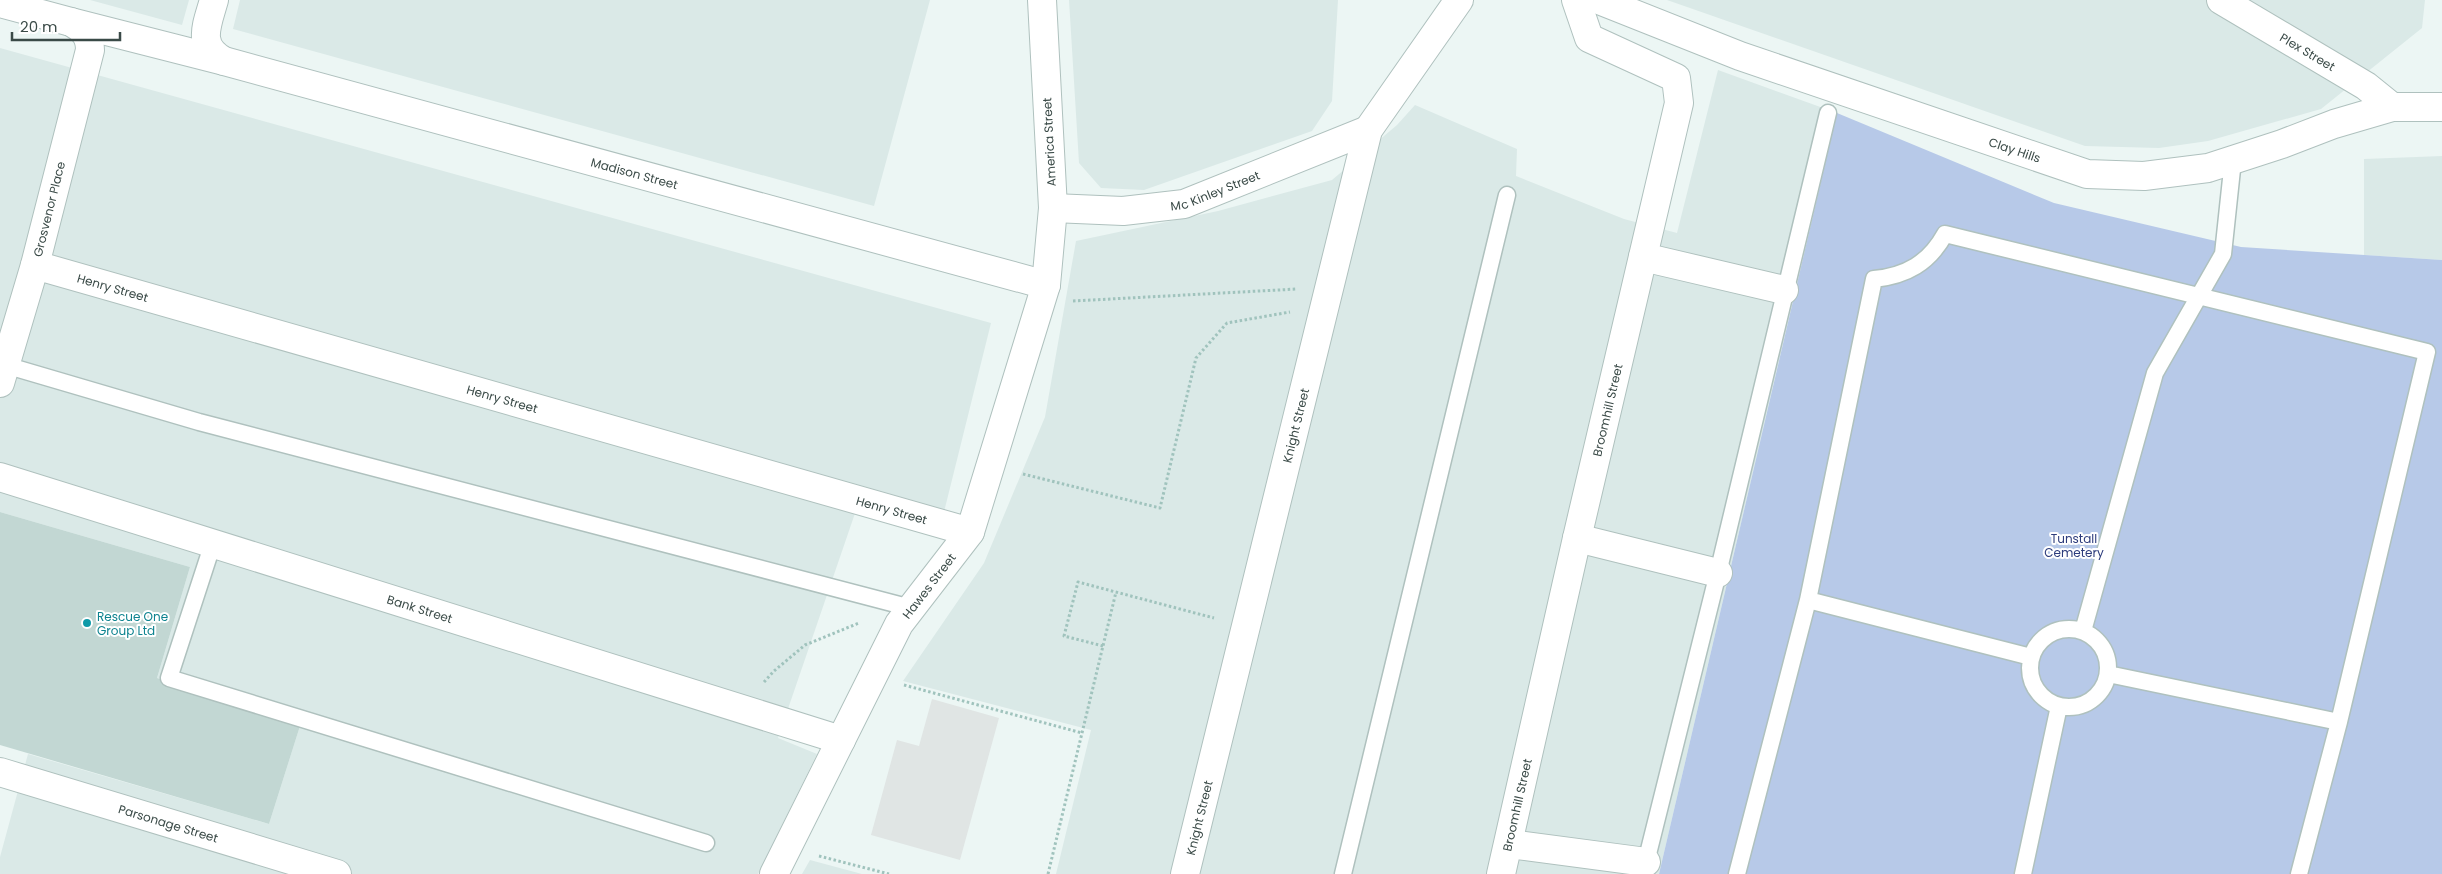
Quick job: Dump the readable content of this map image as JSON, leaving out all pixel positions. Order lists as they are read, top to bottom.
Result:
{
  "streets": {
    "street": [
      "Plex Street",
      "America Street",
      "Clay Hills",
      "Madison Street",
      "Mc Kinley Street",
      "Grosvenor Place",
      "Henry Street",
      "Broomhill Street",
      "Knight Street",
      "Hawes Street",
      "Bank Street",
      "Parsonage Street"
    ]
  },
  "crossings": [
    ["Plex Street", "Clay Hills"],
    ["America Street", "Madison Street"],
    ["America Street", "Mc Kinley Street"],
    ["America Street", "Hawes Street"],
    ["Madison Street", "Grosvenor Place"],
    ["Madison Street", "Hawes Street"],
    ["Mc Kinley Street", "Knight Street"],
    ["Grosvenor Place", "Henry Street"],
    ["Henry Street", "Hawes Street"],
    ["Hawes Street", "Bank Street"]
  ],
  "parks": ["Tunstall Cemetery"],
  "places": ["Rescue One Group Ltd"],
  "scale_bar": "20 m"
}
